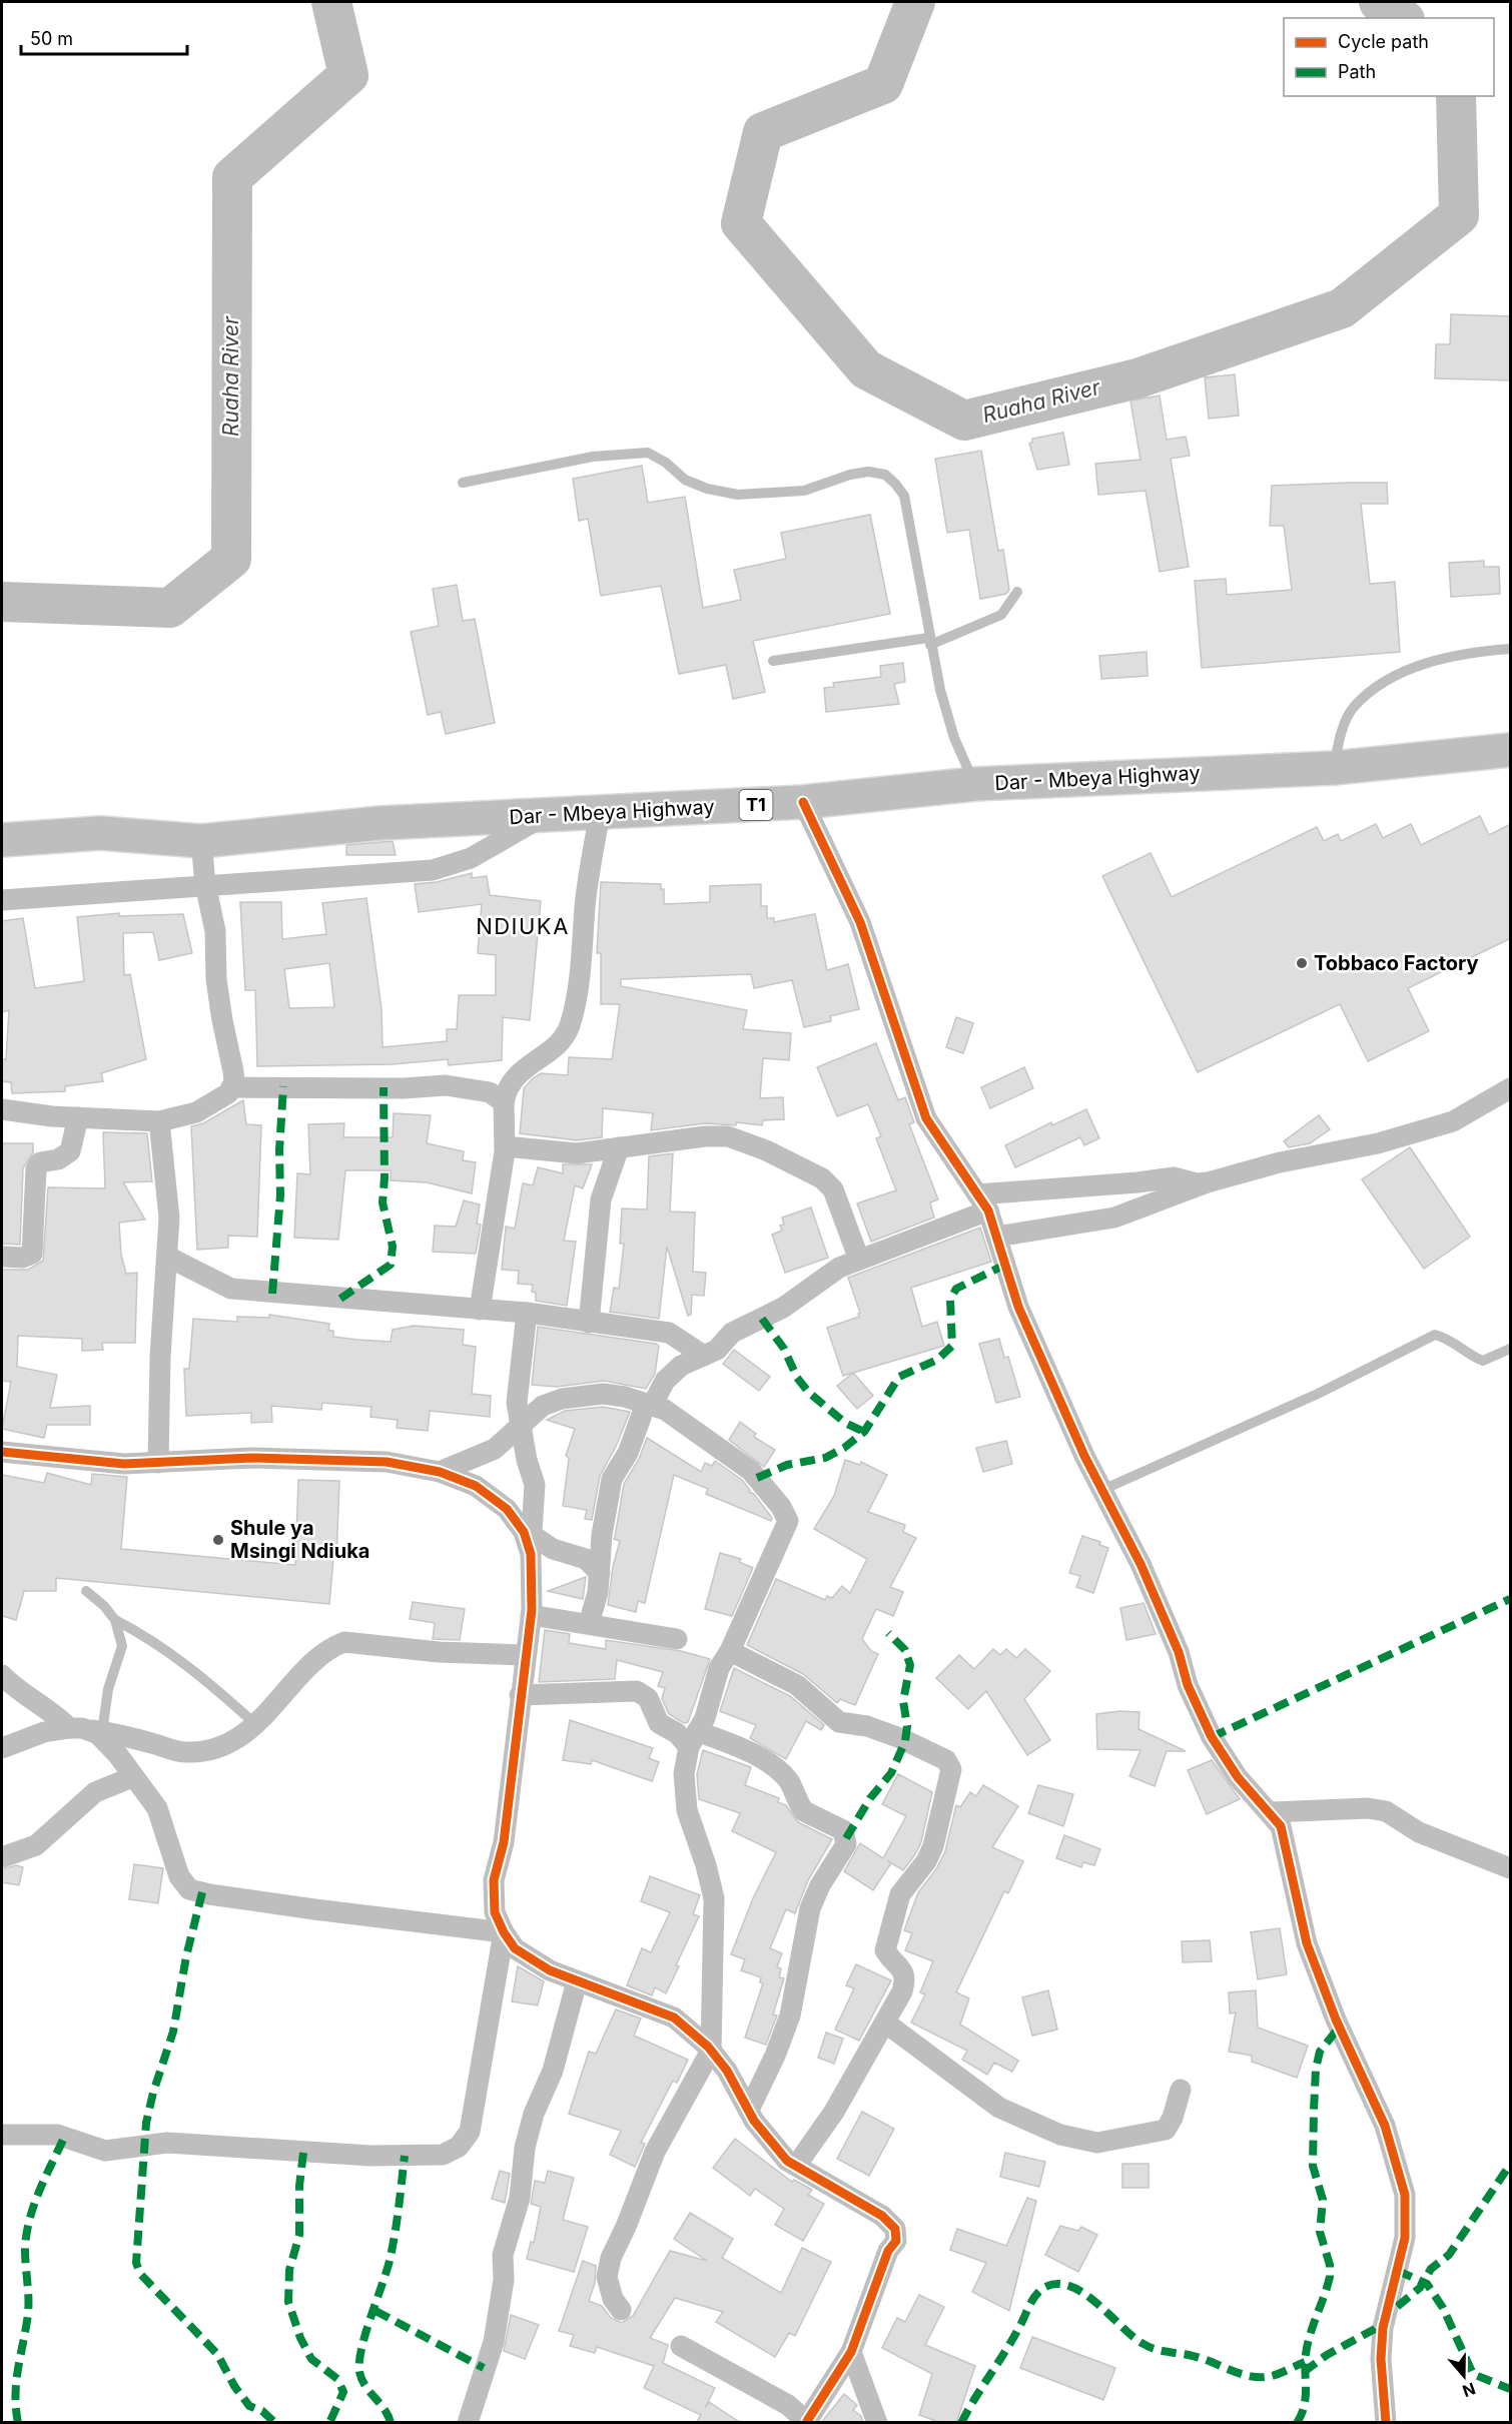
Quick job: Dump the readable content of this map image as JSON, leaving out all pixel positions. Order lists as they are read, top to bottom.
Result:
{
  "streets": {
    "highway": ["Dar - Mbeya Highway", "T1"]
  },
  "districts": ["NDIUKA"],
  "water": ["Ruaha River"],
  "places": ["Tobbaco Factory", "Shule ya Msingi Ndiuka"],
  "legend": ["Cycle path", "Path"],
  "scale_bar": "50 m",
  "north": "bottom"
}
